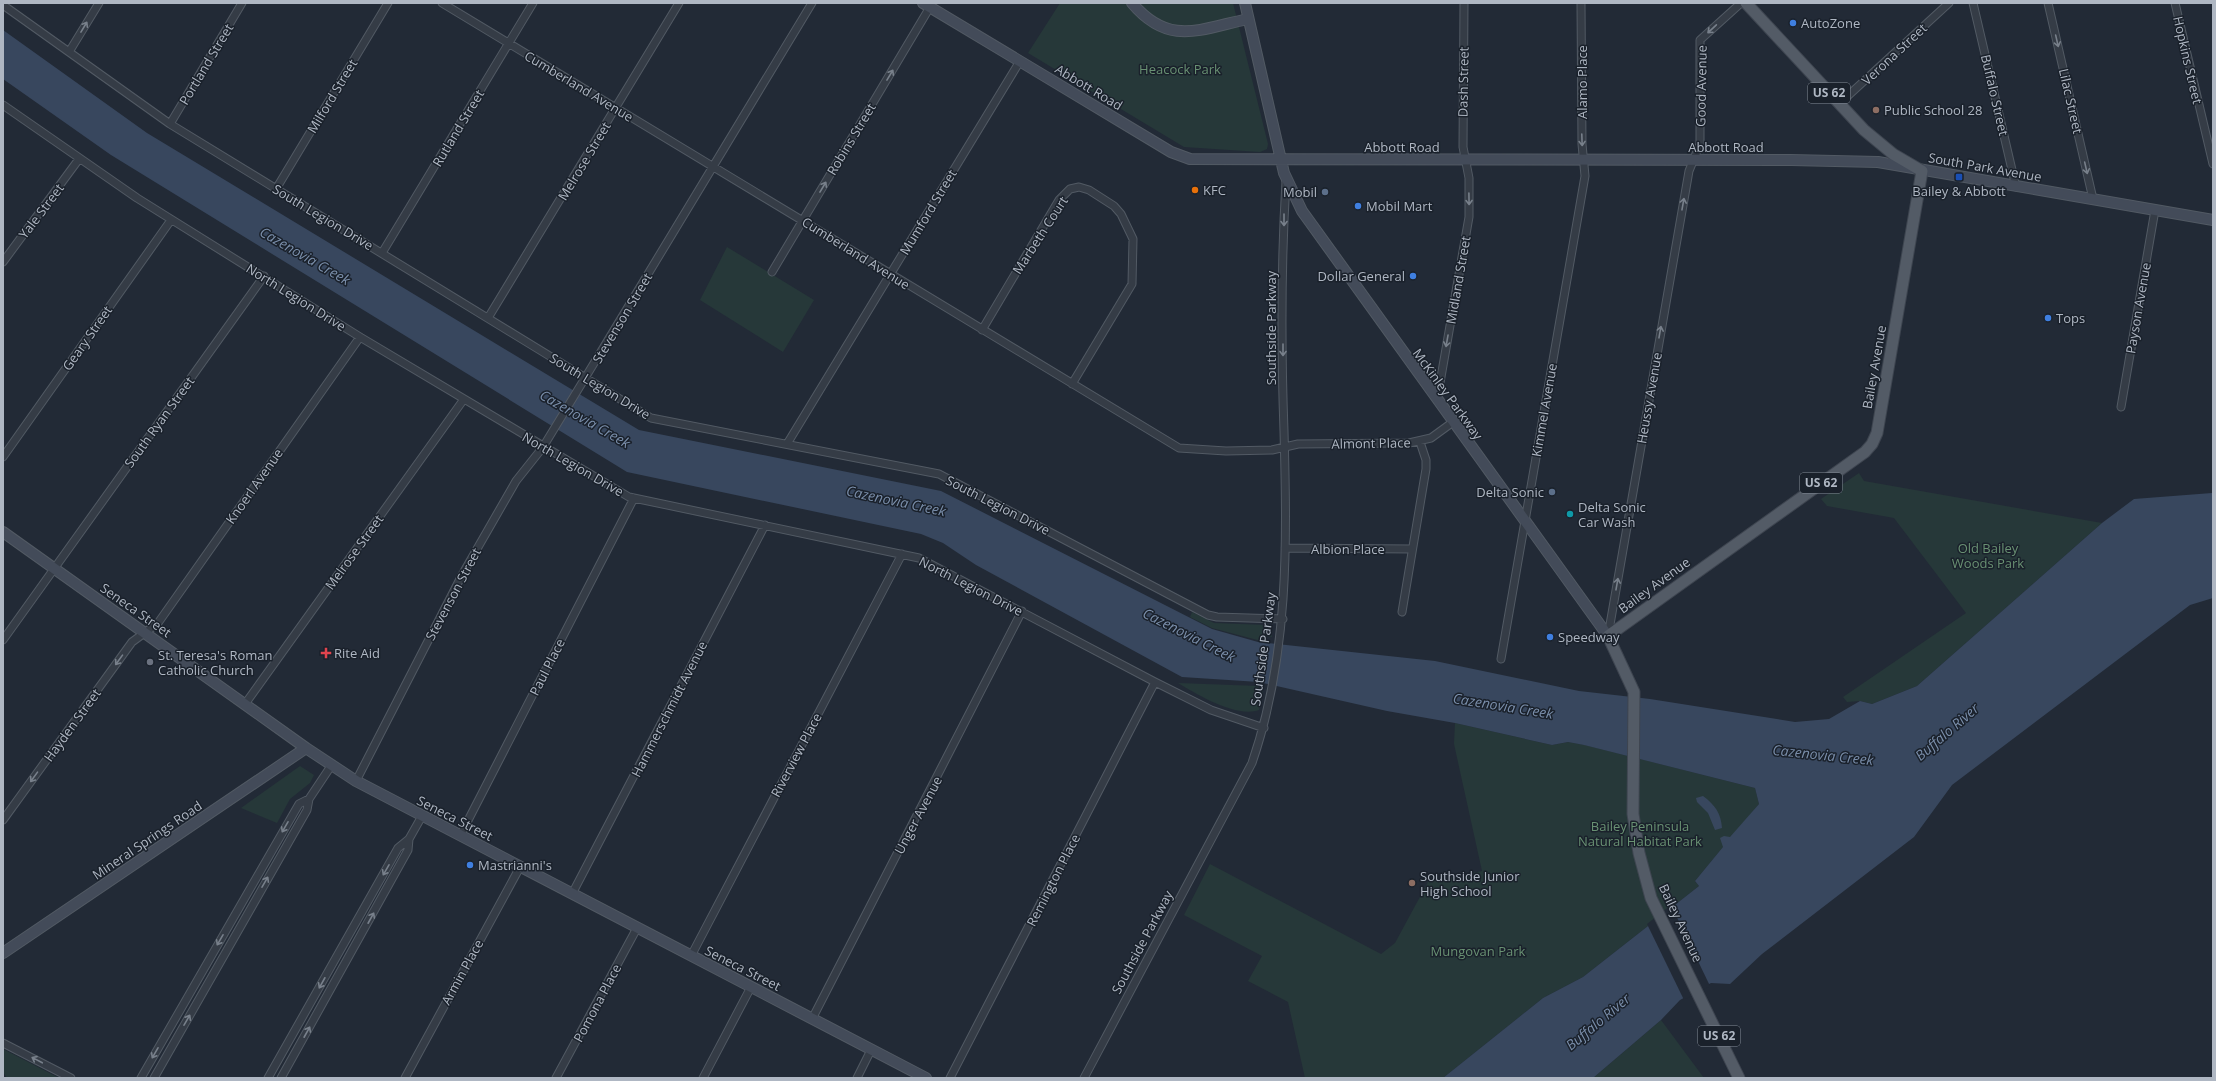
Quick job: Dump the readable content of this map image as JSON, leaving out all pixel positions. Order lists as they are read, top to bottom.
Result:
{
  "streets": {
    "main road": ["US 62", "South Park Avenue", "Bailey Avenue"],
    "street": [
      "Verona Street",
      "Hopkins Street",
      "Portland Street",
      "Dash Street",
      "Alamo Place",
      "Cumberland Avenue",
      "Good Avenue",
      "Abbott Road",
      "Buffalo Street",
      "Milford Street",
      "Lilac Street",
      "Rutland Street",
      "Robins Street",
      "Melrose Street",
      "Yale Street",
      "Mumford Street",
      "South Legion Drive",
      "Marbeth Court",
      "Midland Street",
      "North Legion Drive",
      "Payson Avenue",
      "Stevenson Street",
      "Southside Parkway",
      "Geary Street",
      "McKinley Parkway",
      "Heussy Avenue",
      "Kimmel Avenue",
      "South Ryan Street",
      "Almont Place",
      "Knoerl Avenue",
      "Albion Place",
      "Seneca Street",
      "Paul Place",
      "Hammerschmidt Avenue",
      "Hayden Street",
      "Riverview Place",
      "Unger Avenue",
      "Mineral Springs Road",
      "Remington Place",
      "Armin Place",
      "Pomona Place"
    ]
  },
  "crossings": [
    ["Verona Street", "South Park Avenue"],
    ["Portland Street", "South Legion Drive"],
    ["Dash Street", "Abbott Road"],
    ["Dash Street", "Midland Street"],
    ["Alamo Place", "Abbott Road"],
    ["Alamo Place", "Kimmel Avenue"],
    ["Cumberland Avenue", "Rutland Street"],
    ["Cumberland Avenue", "Robins Street"],
    ["Cumberland Avenue", "Melrose Street"],
    ["Cumberland Avenue", "Mumford Street"],
    ["Cumberland Avenue", "Marbeth Court"],
    ["Cumberland Avenue", "Stevenson Street"],
    ["Cumberland Avenue", "Southside Parkway"],
    ["Cumberland Avenue", "Almont Place"],
    ["Good Avenue", "Abbott Road"],
    ["Good Avenue", "Heussy Avenue"],
    ["Abbott Road", "Robins Street"],
    ["Abbott Road", "South Park Avenue"],
    ["Abbott Road", "Mumford Street"],
    ["Abbott Road", "Midland Street"],
    ["Abbott Road", "Bailey Avenue"],
    ["Abbott Road", "McKinley Parkway"],
    ["Abbott Road", "Heussy Avenue"],
    ["Abbott Road", "Kimmel Avenue"],
    ["Buffalo Street", "South Park Avenue"],
    ["Milford Street", "South Legion Drive"],
    ["Lilac Street", "South Park Avenue"],
    ["Rutland Street", "South Legion Drive"],
    ["Melrose Street", "South Legion Drive"],
    ["Melrose Street", "North Legion Drive"],
    ["Melrose Street", "Seneca Street"],
    ["South Park Avenue", "Payson Avenue"],
    ["South Park Avenue", "Bailey Avenue"],
    ["Yale Street", "North Legion Drive"],
    ["Mumford Street", "South Legion Drive"],
    ["South Legion Drive", "Stevenson Street"],
    ["South Legion Drive", "Southside Parkway"],
    ["Midland Street", "McKinley Parkway"],
    ["North Legion Drive", "Stevenson Street"],
    ["North Legion Drive", "Southside Parkway"],
    ["North Legion Drive", "Geary Street"],
    ["North Legion Drive", "South Ryan Street"],
    ["North Legion Drive", "Knoerl Avenue"],
    ["North Legion Drive", "Paul Place"],
    ["North Legion Drive", "Hammerschmidt Avenue"],
    ["North Legion Drive", "Riverview Place"],
    ["North Legion Drive", "Unger Avenue"],
    ["North Legion Drive", "Remington Place"],
    ["Stevenson Street", "Seneca Street"],
    ["Southside Parkway", "McKinley Parkway"],
    ["Southside Parkway", "Almont Place"],
    ["Southside Parkway", "Albion Place"],
    ["Bailey Avenue", "McKinley Parkway"],
    ["Bailey Avenue", "Heussy Avenue"],
    ["McKinley Parkway", "Heussy Avenue"],
    ["McKinley Parkway", "Kimmel Avenue"],
    ["McKinley Parkway", "Almont Place"],
    ["South Ryan Street", "Seneca Street"],
    ["Knoerl Avenue", "Seneca Street"],
    ["Knoerl Avenue", "Hayden Street"],
    ["Seneca Street", "Paul Place"],
    ["Seneca Street", "Hammerschmidt Avenue"],
    ["Seneca Street", "Hayden Street"],
    ["Seneca Street", "Riverview Place"],
    ["Seneca Street", "Unger Avenue"],
    ["Seneca Street", "Mineral Springs Road"],
    ["Seneca Street", "Armin Place"],
    ["Seneca Street", "Pomona Place"]
  ],
  "one_way": [
    "Alamo Place",
    "Good Avenue",
    "Lilac Street",
    "Robins Street",
    "Midland Street",
    "Heussy Avenue",
    "Hayden Street"
  ],
  "water": ["Cazenovia Creek", "Buffalo River"],
  "parks": [
    "Heacock Park",
    "Old Bailey Woods Park",
    "Bailey Peninsula Natural Habitat Park",
    "Mungovan Park"
  ],
  "places": {
    "other": [
      "AutoZone",
      "Public School 28",
      "KFC",
      "Mobil",
      "Mobil Mart",
      "Dollar General",
      "Tops",
      "Delta Sonic",
      "Delta Sonic Car Wash",
      "Speedway",
      "St. Teresa's Roman Catholic Church",
      "Mastrianni's",
      "Southside Junior High School"
    ],
    "transit": ["Bailey & Abbott"],
    "health": ["Rite Aid"]
  }
}
